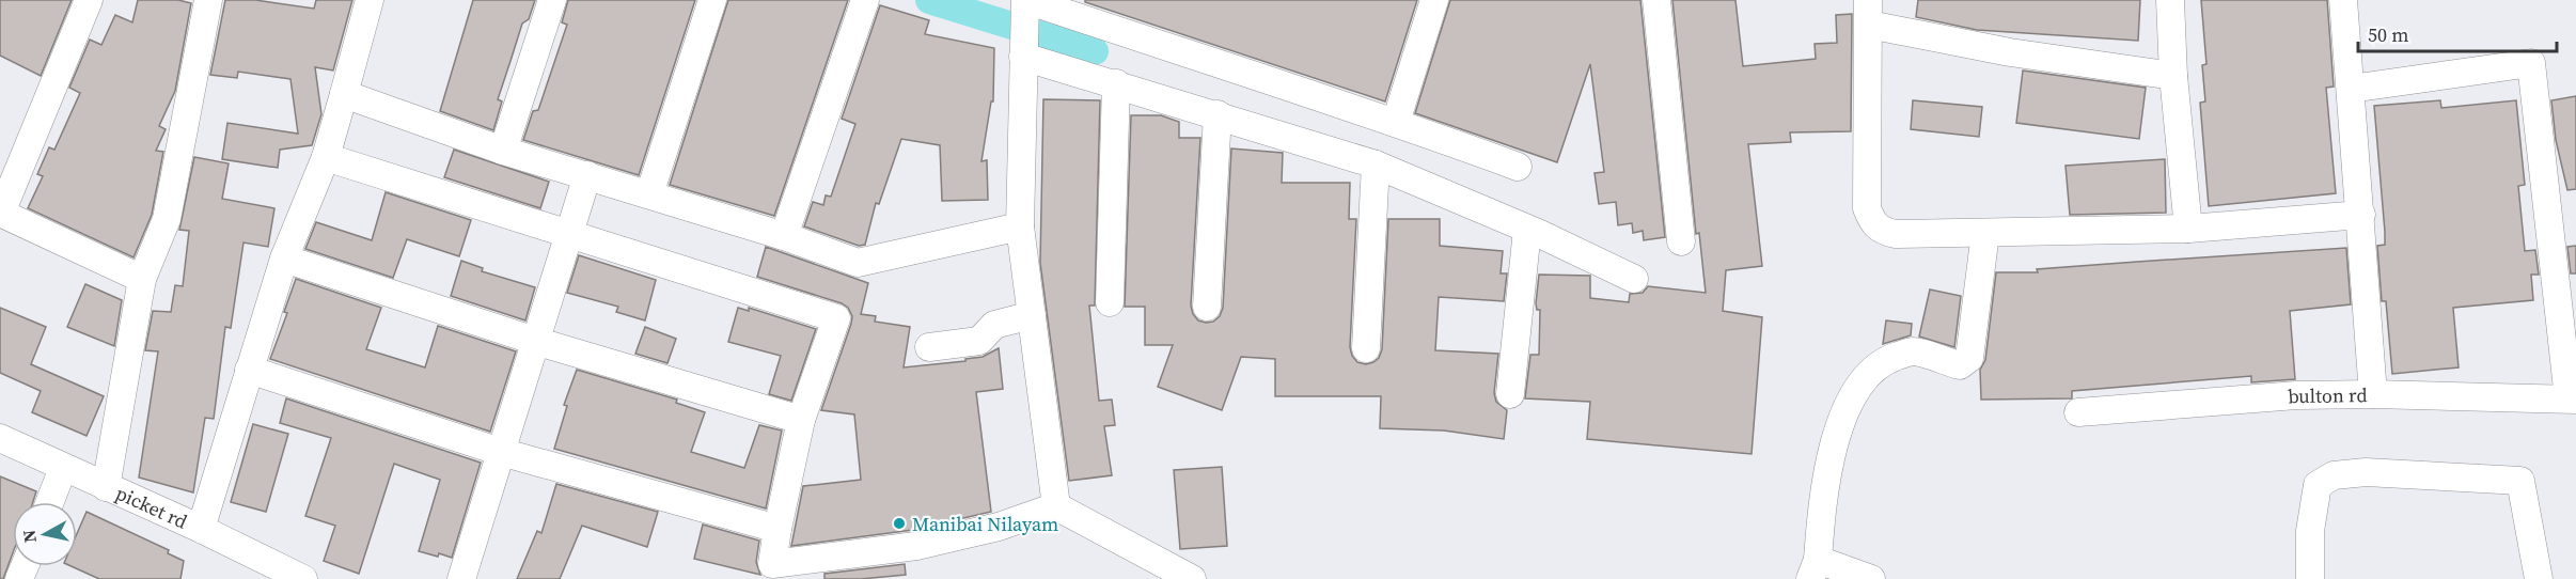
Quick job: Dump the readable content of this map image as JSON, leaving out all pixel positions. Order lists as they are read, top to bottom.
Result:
{
  "streets": {
    "street": ["bulton rd", "picket rd"]
  },
  "places": ["Manibai Nilayam"],
  "scale_bar": "50 m",
  "north": "left"
}
